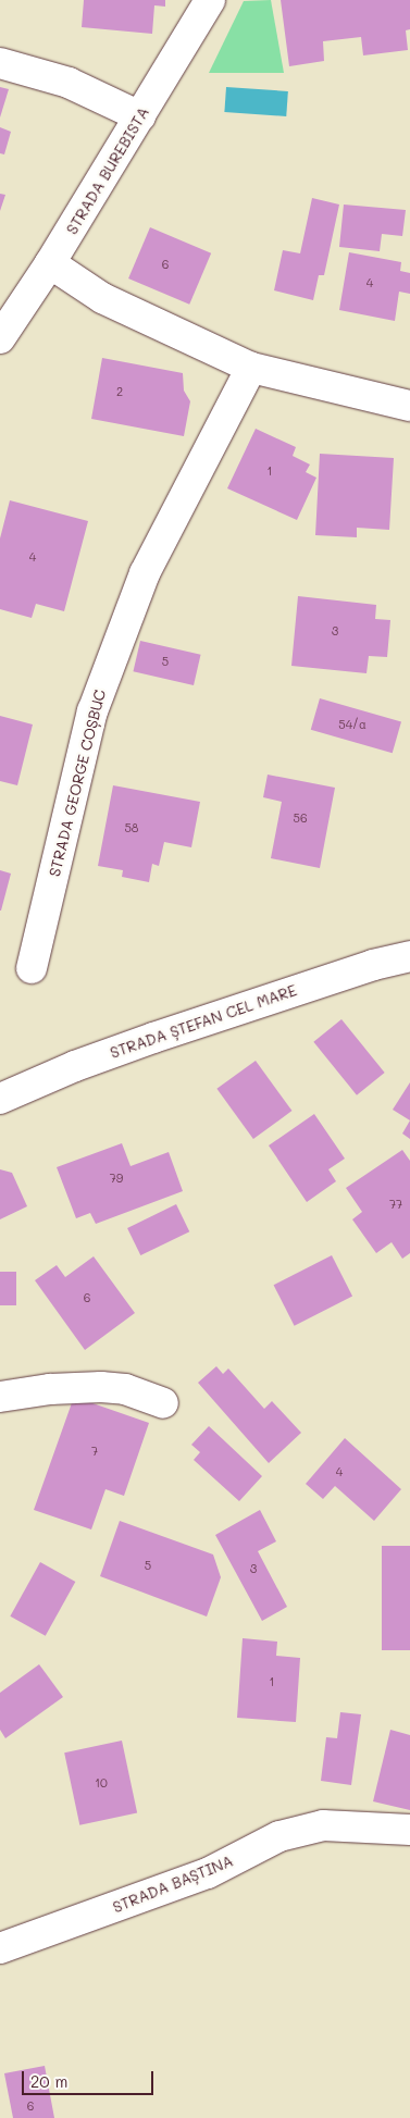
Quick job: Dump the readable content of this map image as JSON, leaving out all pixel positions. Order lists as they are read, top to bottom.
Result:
{
  "streets": {
    "street": [
      "STRADA BUREBISTA",
      "STRADA GEORGE COȘBUC",
      "STRADA ȘTEFAN CEL MARE",
      "STRADA BAȘTINA"
    ]
  },
  "house_numbers": [
    "6",
    "4",
    "2",
    "1",
    "4",
    "3",
    "5",
    "54/a",
    "56",
    "58",
    "79",
    "77",
    "6",
    "7",
    "4",
    "5",
    "3",
    "1",
    "10",
    "6"
  ],
  "scale_bar": "20 m"
}
